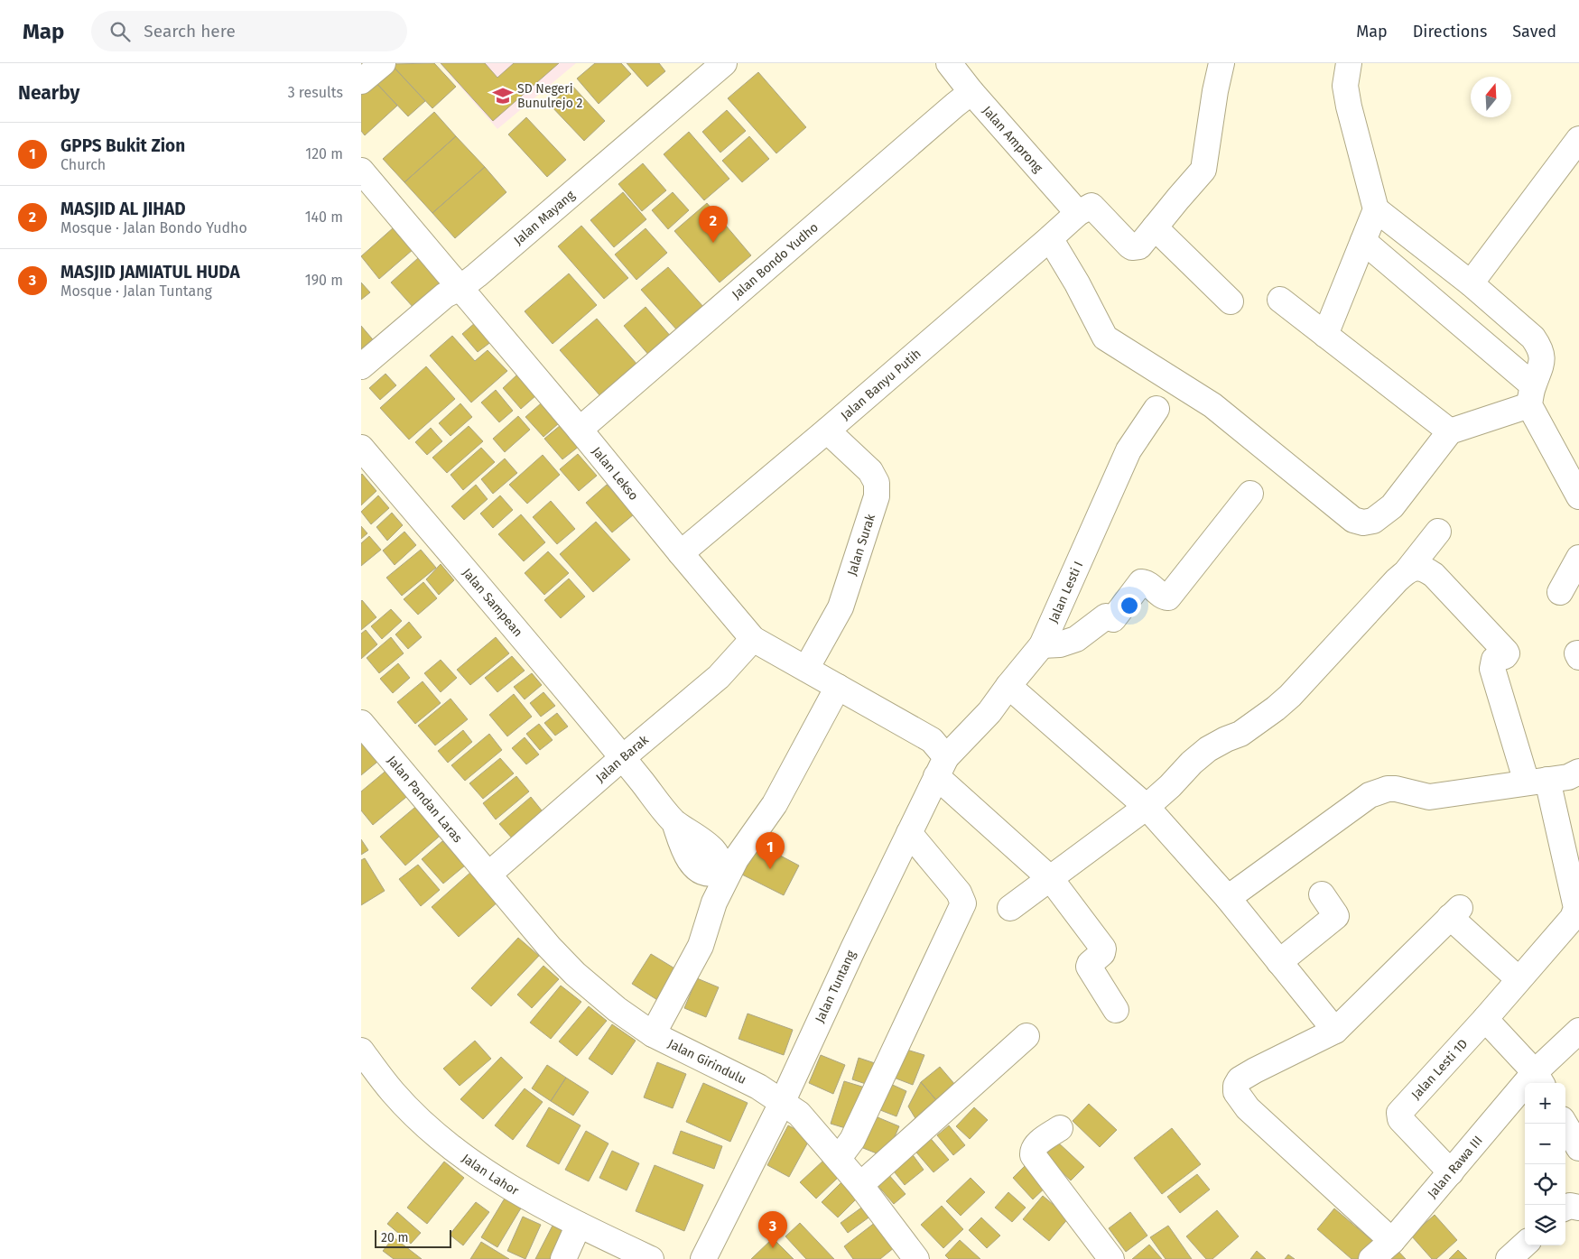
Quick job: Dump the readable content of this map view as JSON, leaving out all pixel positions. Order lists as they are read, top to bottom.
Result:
{
  "streets": {
    "street": [
      "Jalan Amprong",
      "Jalan Mayang",
      "Jalan Bondo Yudho",
      "Jalan Banyu Putih",
      "Jalan Lekso",
      "Jalan Surak",
      "Jalan Lesti I",
      "Jalan Sampean",
      "Jalan Barak",
      "Jalan Pandan Laras",
      "Jalan Tuntang",
      "Jalan Girindulu",
      "Jalan Lesti 1D",
      "Jalan Rawa III",
      "Jalan Lahor"
    ]
  },
  "crossings": [
    ["Jalan Amprong", "Jalan Bondo Yudho"],
    ["Jalan Amprong", "Jalan Banyu Putih"],
    ["Jalan Mayang", "Jalan Lekso"],
    ["Jalan Bondo Yudho", "Jalan Lekso"],
    ["Jalan Banyu Putih", "Jalan Lekso"],
    ["Jalan Banyu Putih", "Jalan Surak"],
    ["Jalan Lekso", "Jalan Surak"],
    ["Jalan Lekso", "Jalan Lesti I"],
    ["Jalan Lekso", "Jalan Barak"],
    ["Jalan Lekso", "Jalan Tuntang"],
    ["Jalan Lesti I", "Jalan Tuntang"],
    ["Jalan Sampean", "Jalan Barak"],
    ["Jalan Barak", "Jalan Pandan Laras"],
    ["Jalan Barak", "Jalan Girindulu"],
    ["Jalan Pandan Laras", "Jalan Girindulu"],
    ["Jalan Tuntang", "Jalan Girindulu"],
    ["Jalan Lesti 1D", "Jalan Rawa III"]
  ],
  "places": {
    "school or university": ["SD Negeri Bunulrejo 2"]
  },
  "scale_bar": "20 m",
  "north": "top",
  "page": {
    "header": "Map",
    "search": "Search here",
    "nav": ["Map", "Directions", "Saved"],
    "heading": ["Nearby", "3 results"],
    "list": [
      {
        "mark": "1",
        "name": "GPPS Bukit Zion",
        "note": "Church",
        "value": "120 m"
      },
      {
        "mark": "2",
        "name": "MASJID AL JIHAD",
        "note": "Mosque · Jalan Bondo Yudho",
        "value": "140 m"
      },
      {
        "mark": "3",
        "name": "MASJID JAMIATUL HUDA",
        "note": "Mosque · Jalan Tuntang",
        "value": "190 m"
      }
    ],
    "pins": ["2", "1", "3"],
    "map_buttons": ["+", "−"],
    "scale": "20 m"
  }
}
